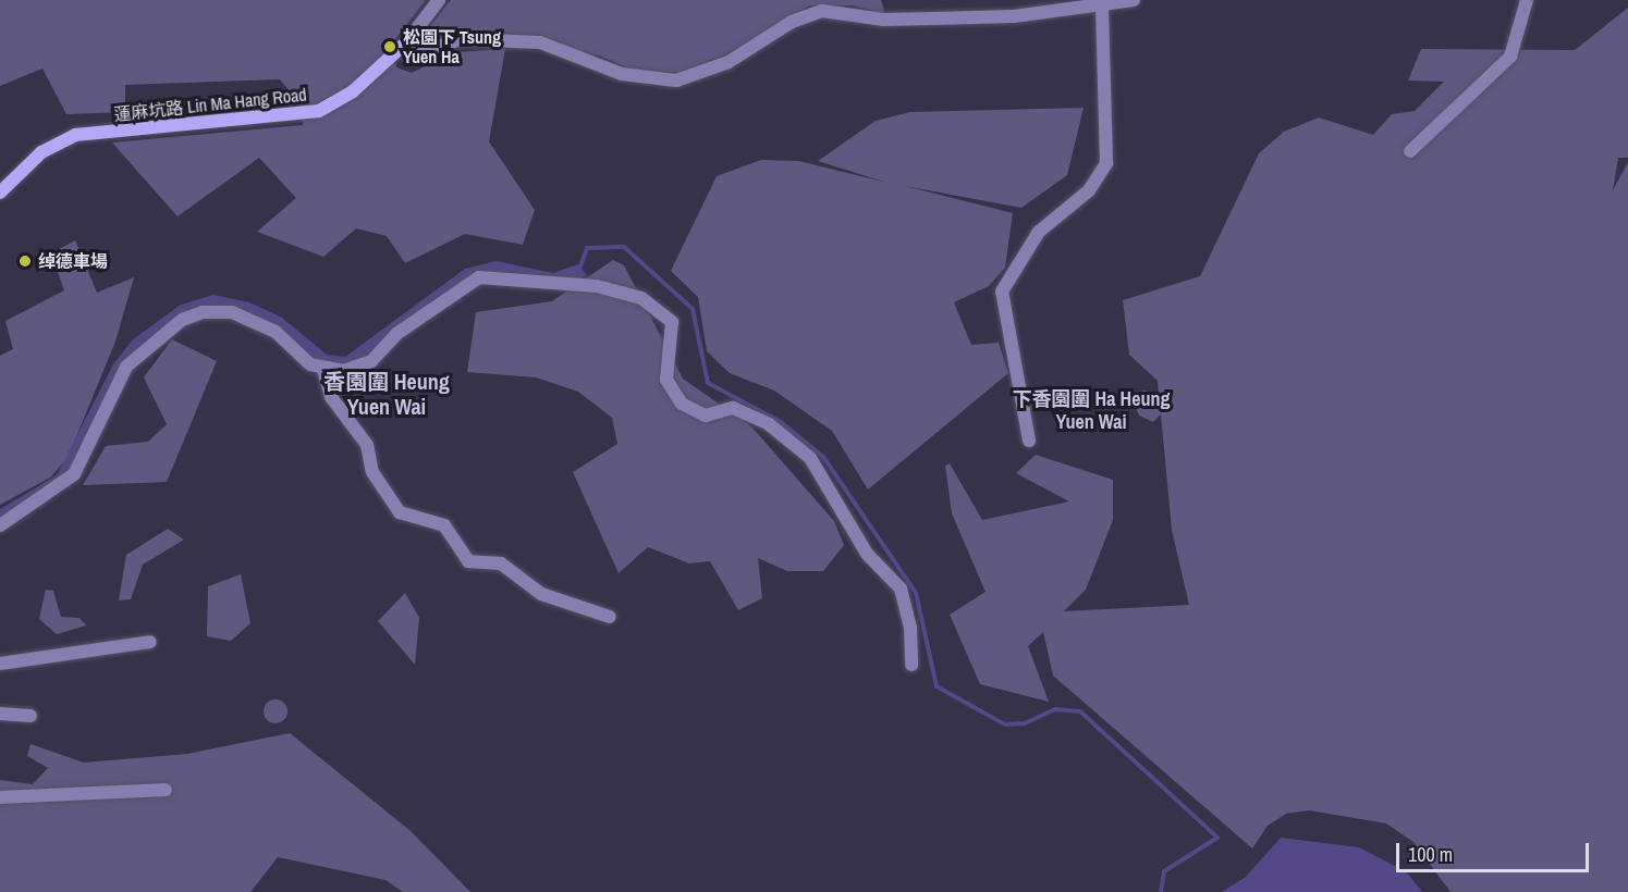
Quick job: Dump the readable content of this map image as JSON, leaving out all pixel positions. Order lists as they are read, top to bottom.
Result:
{
  "streets": {
    "street": ["蓮麻坑路 Lin Ma Hang Road"]
  },
  "districts": ["香園圍 Heung Yuen Wai", "下香園圍 Ha Heung Yuen Wai"],
  "places": ["松園下 Tsung Yuen Ha", "绰德車場"],
  "scale_bar": "100 m"
}
